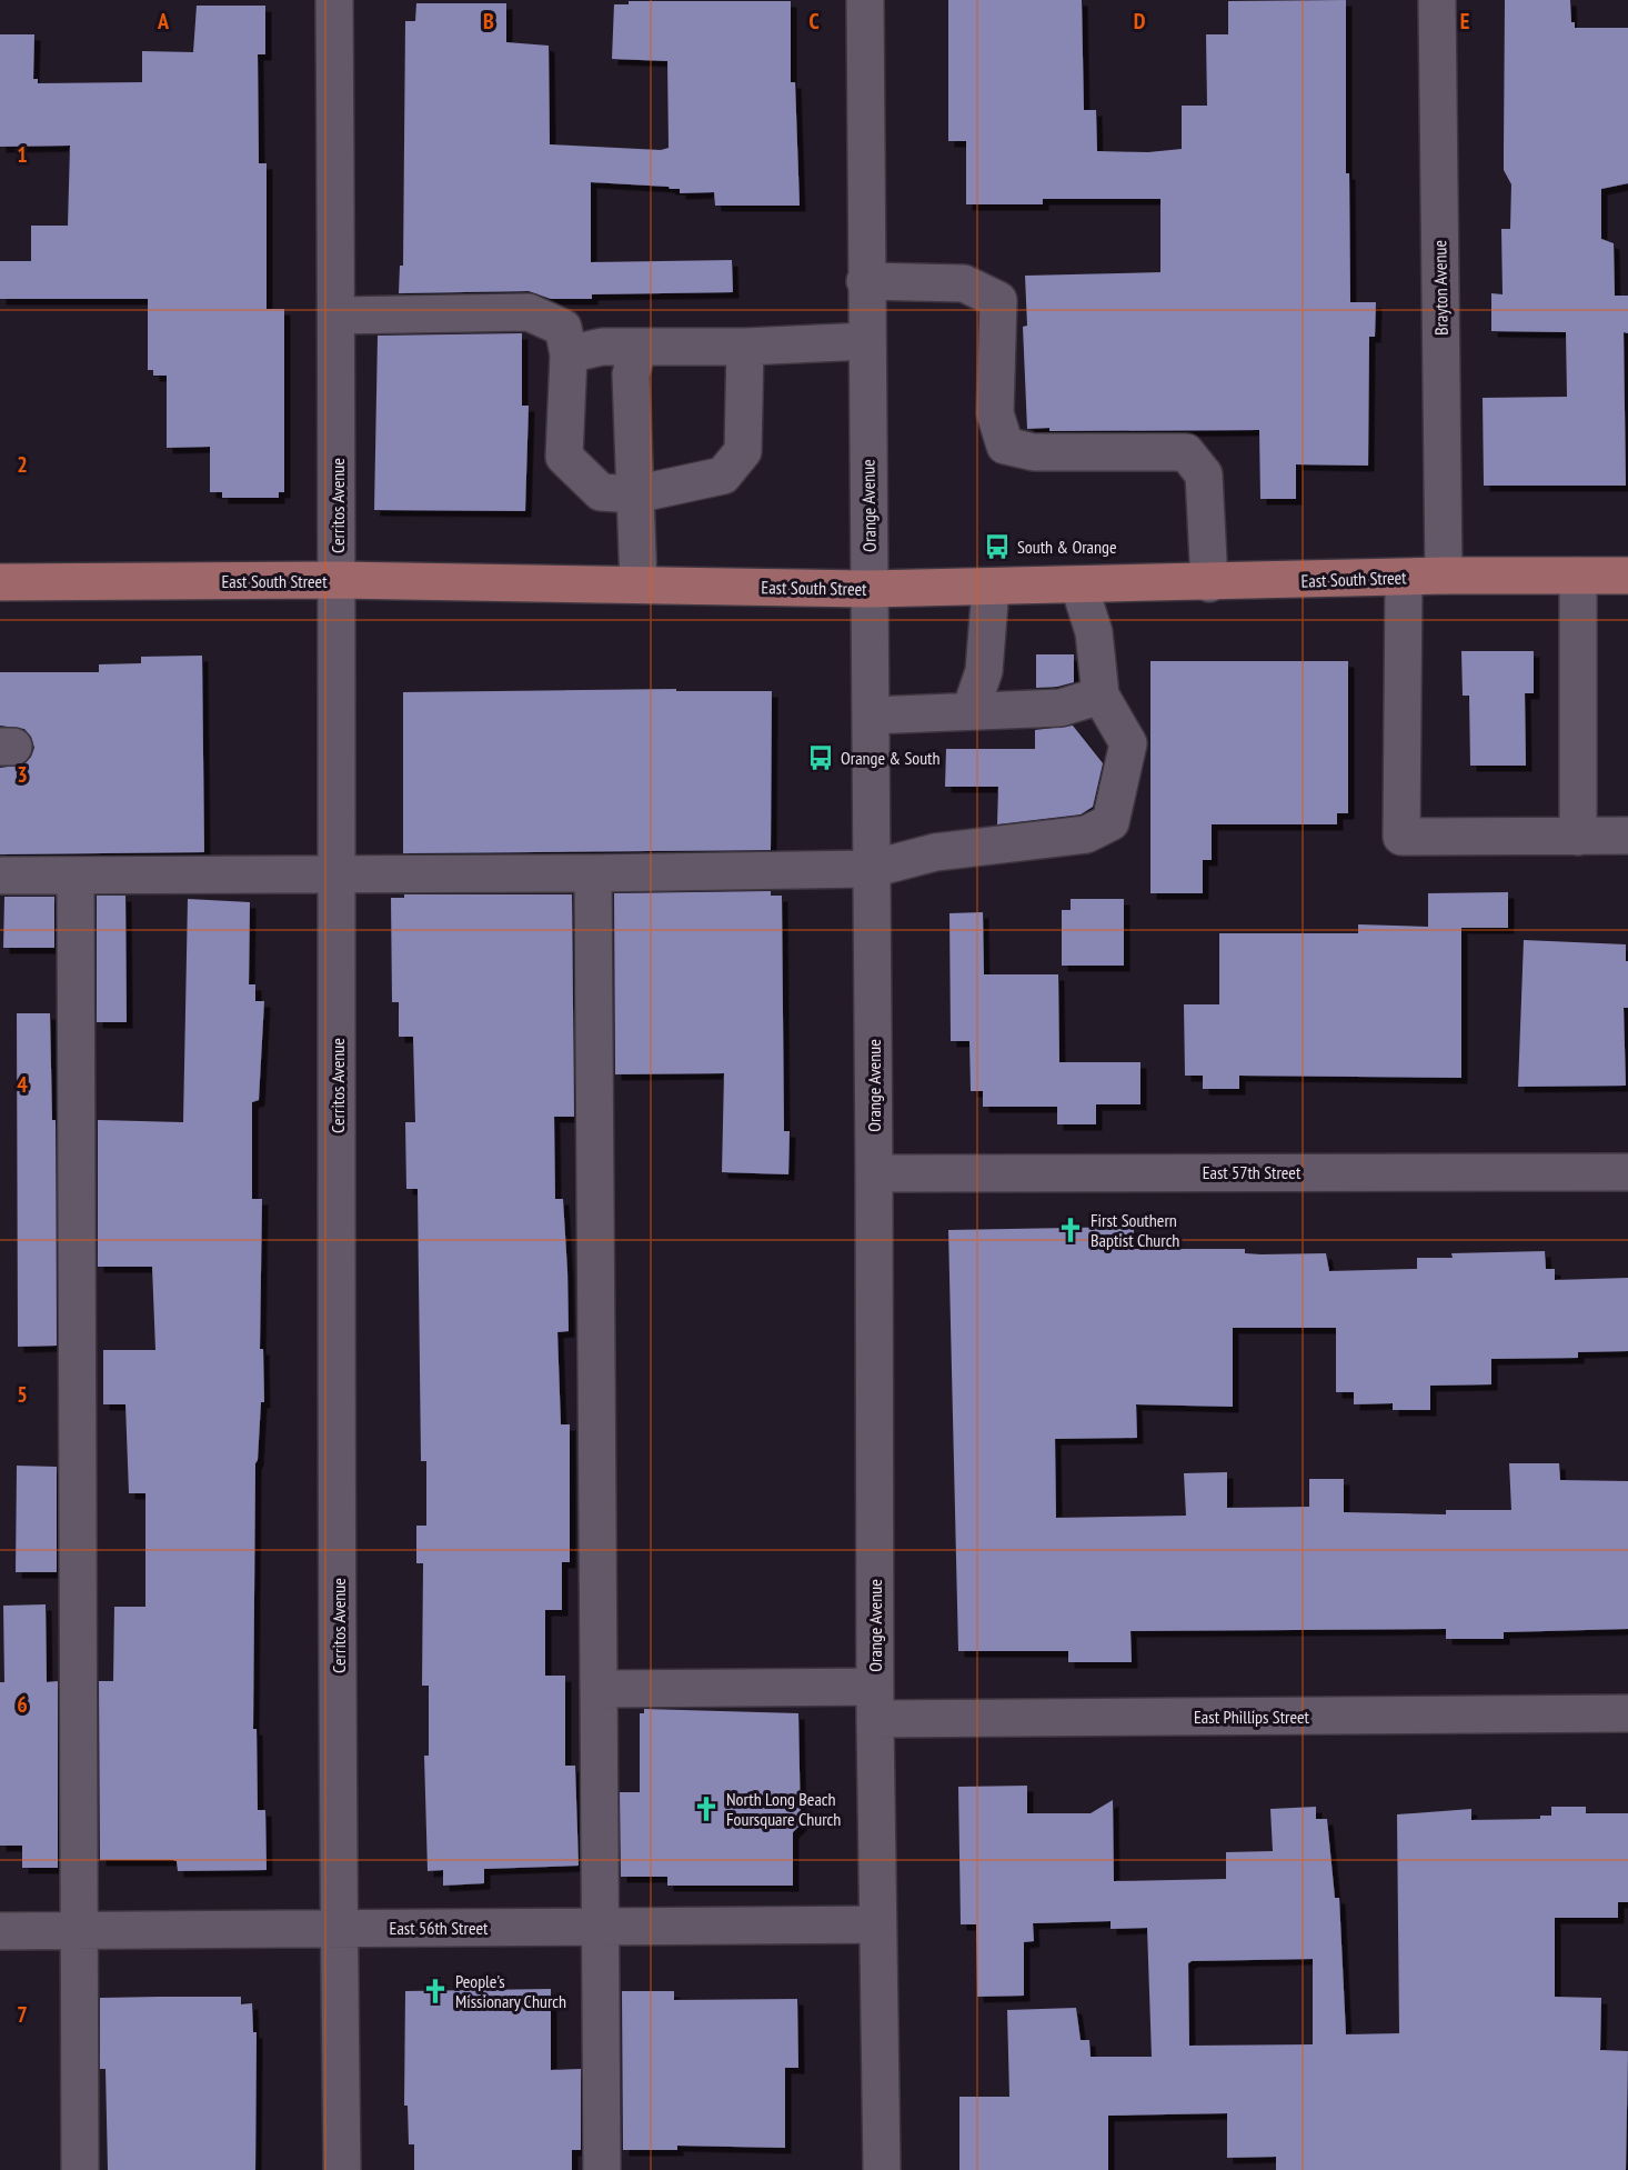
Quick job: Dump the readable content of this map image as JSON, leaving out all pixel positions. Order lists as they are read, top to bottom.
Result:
{
  "streets": {
    "main road": ["East South Street"],
    "street": [
      "Brayton Avenue",
      "Cerritos Avenue",
      "Orange Avenue",
      "East 57th Street",
      "East Phillips Street",
      "East 56th Street"
    ]
  },
  "crossings": [
    ["Brayton Avenue", "East South Street"],
    ["Cerritos Avenue", "East South Street"],
    ["Cerritos Avenue", "East 56th Street"],
    ["Orange Avenue", "East South Street"],
    ["Orange Avenue", "East 57th Street"],
    ["Orange Avenue", "East Phillips Street"],
    ["Orange Avenue", "East 56th Street"]
  ],
  "places": {
    "bus stop": ["South & Orange", "Orange & South"],
    "church": ["First Southern Baptist Church", "North Long Beach Foursquare Church", "People's Missionary Church"]
  },
  "grid": {
    "columns": [
      "A",
      "B",
      "C",
      "D",
      "E"
    ],
    "rows": [
      "1",
      "2",
      "3",
      "4",
      "5",
      "6",
      "7"
    ]
  }
}
